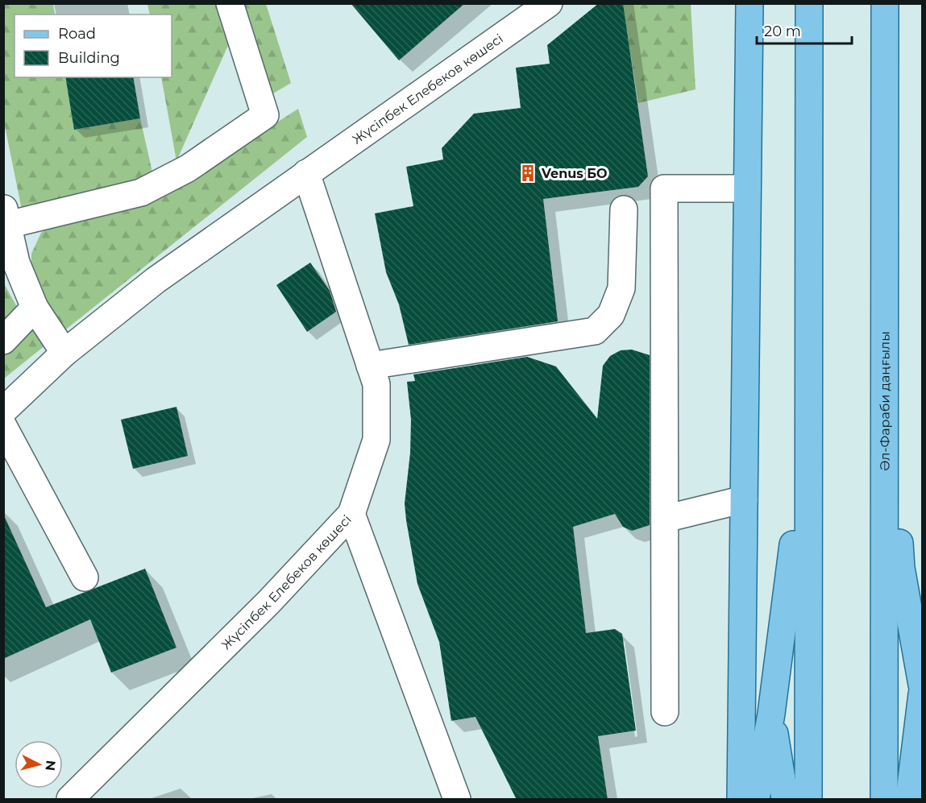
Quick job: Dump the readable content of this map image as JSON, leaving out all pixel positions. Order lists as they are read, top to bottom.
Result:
{
  "streets": {
    "main road": ["Әл-Фараби даңғылы"],
    "street": ["Жүсіпбек Елебеков көшесі"]
  },
  "places": {
    "building": ["Venus БО"]
  },
  "legend": ["Road", "Building"],
  "scale_bar": "20 m",
  "north": "right"
}
